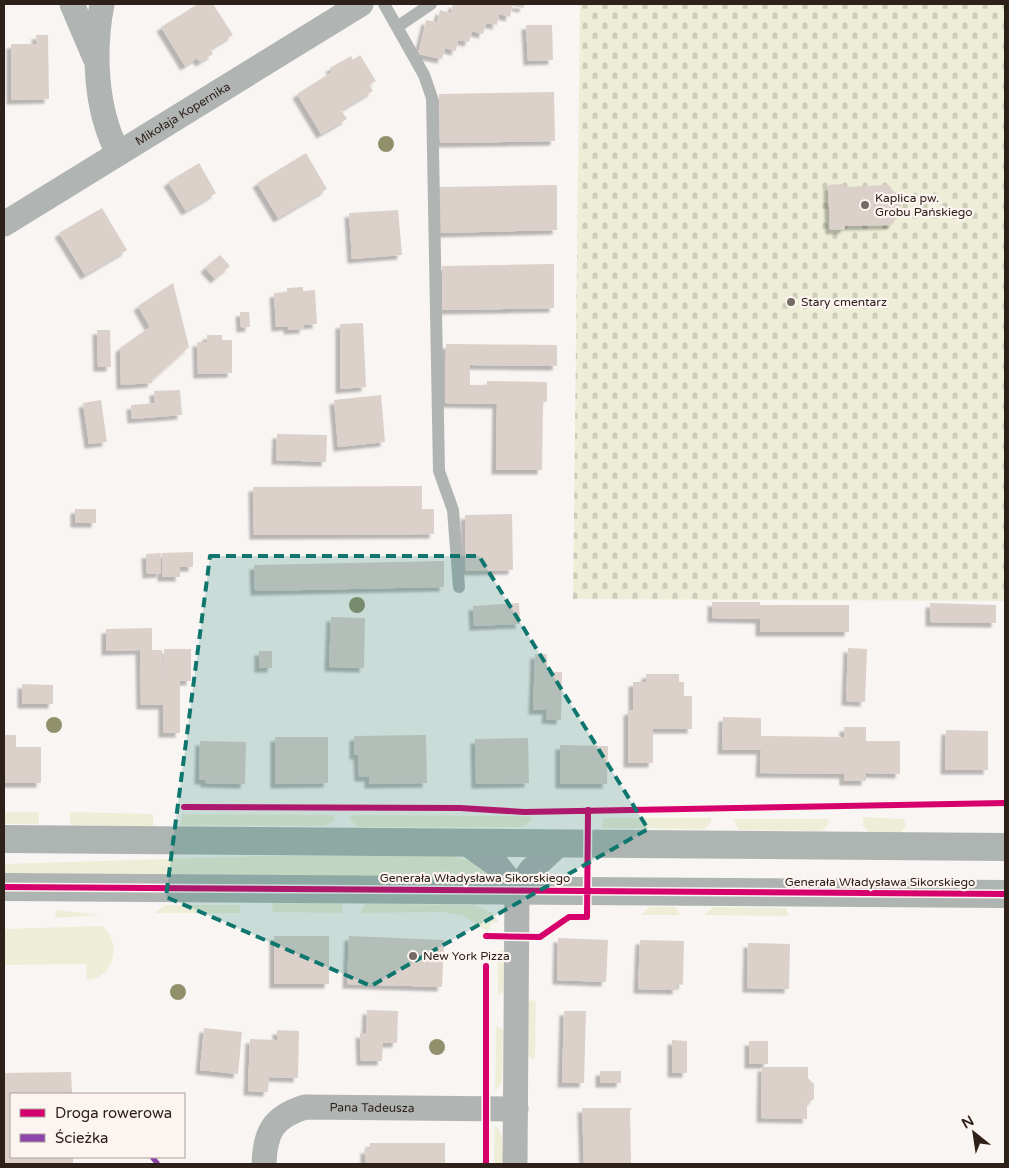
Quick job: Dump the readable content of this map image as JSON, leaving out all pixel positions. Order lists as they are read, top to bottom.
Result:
{
  "streets": {
    "main road": ["Generała Władysława Sikorskiego"],
    "street": ["Mikołaja Kopernika", "Pana Tadeusza"]
  },
  "places": ["Kaplica pw. Grobu Pańskiego", "Stary cmentarz", "New York Pizza"],
  "legend": ["Droga rowerowa", "Ścieżka"],
  "north": "top left"
}
